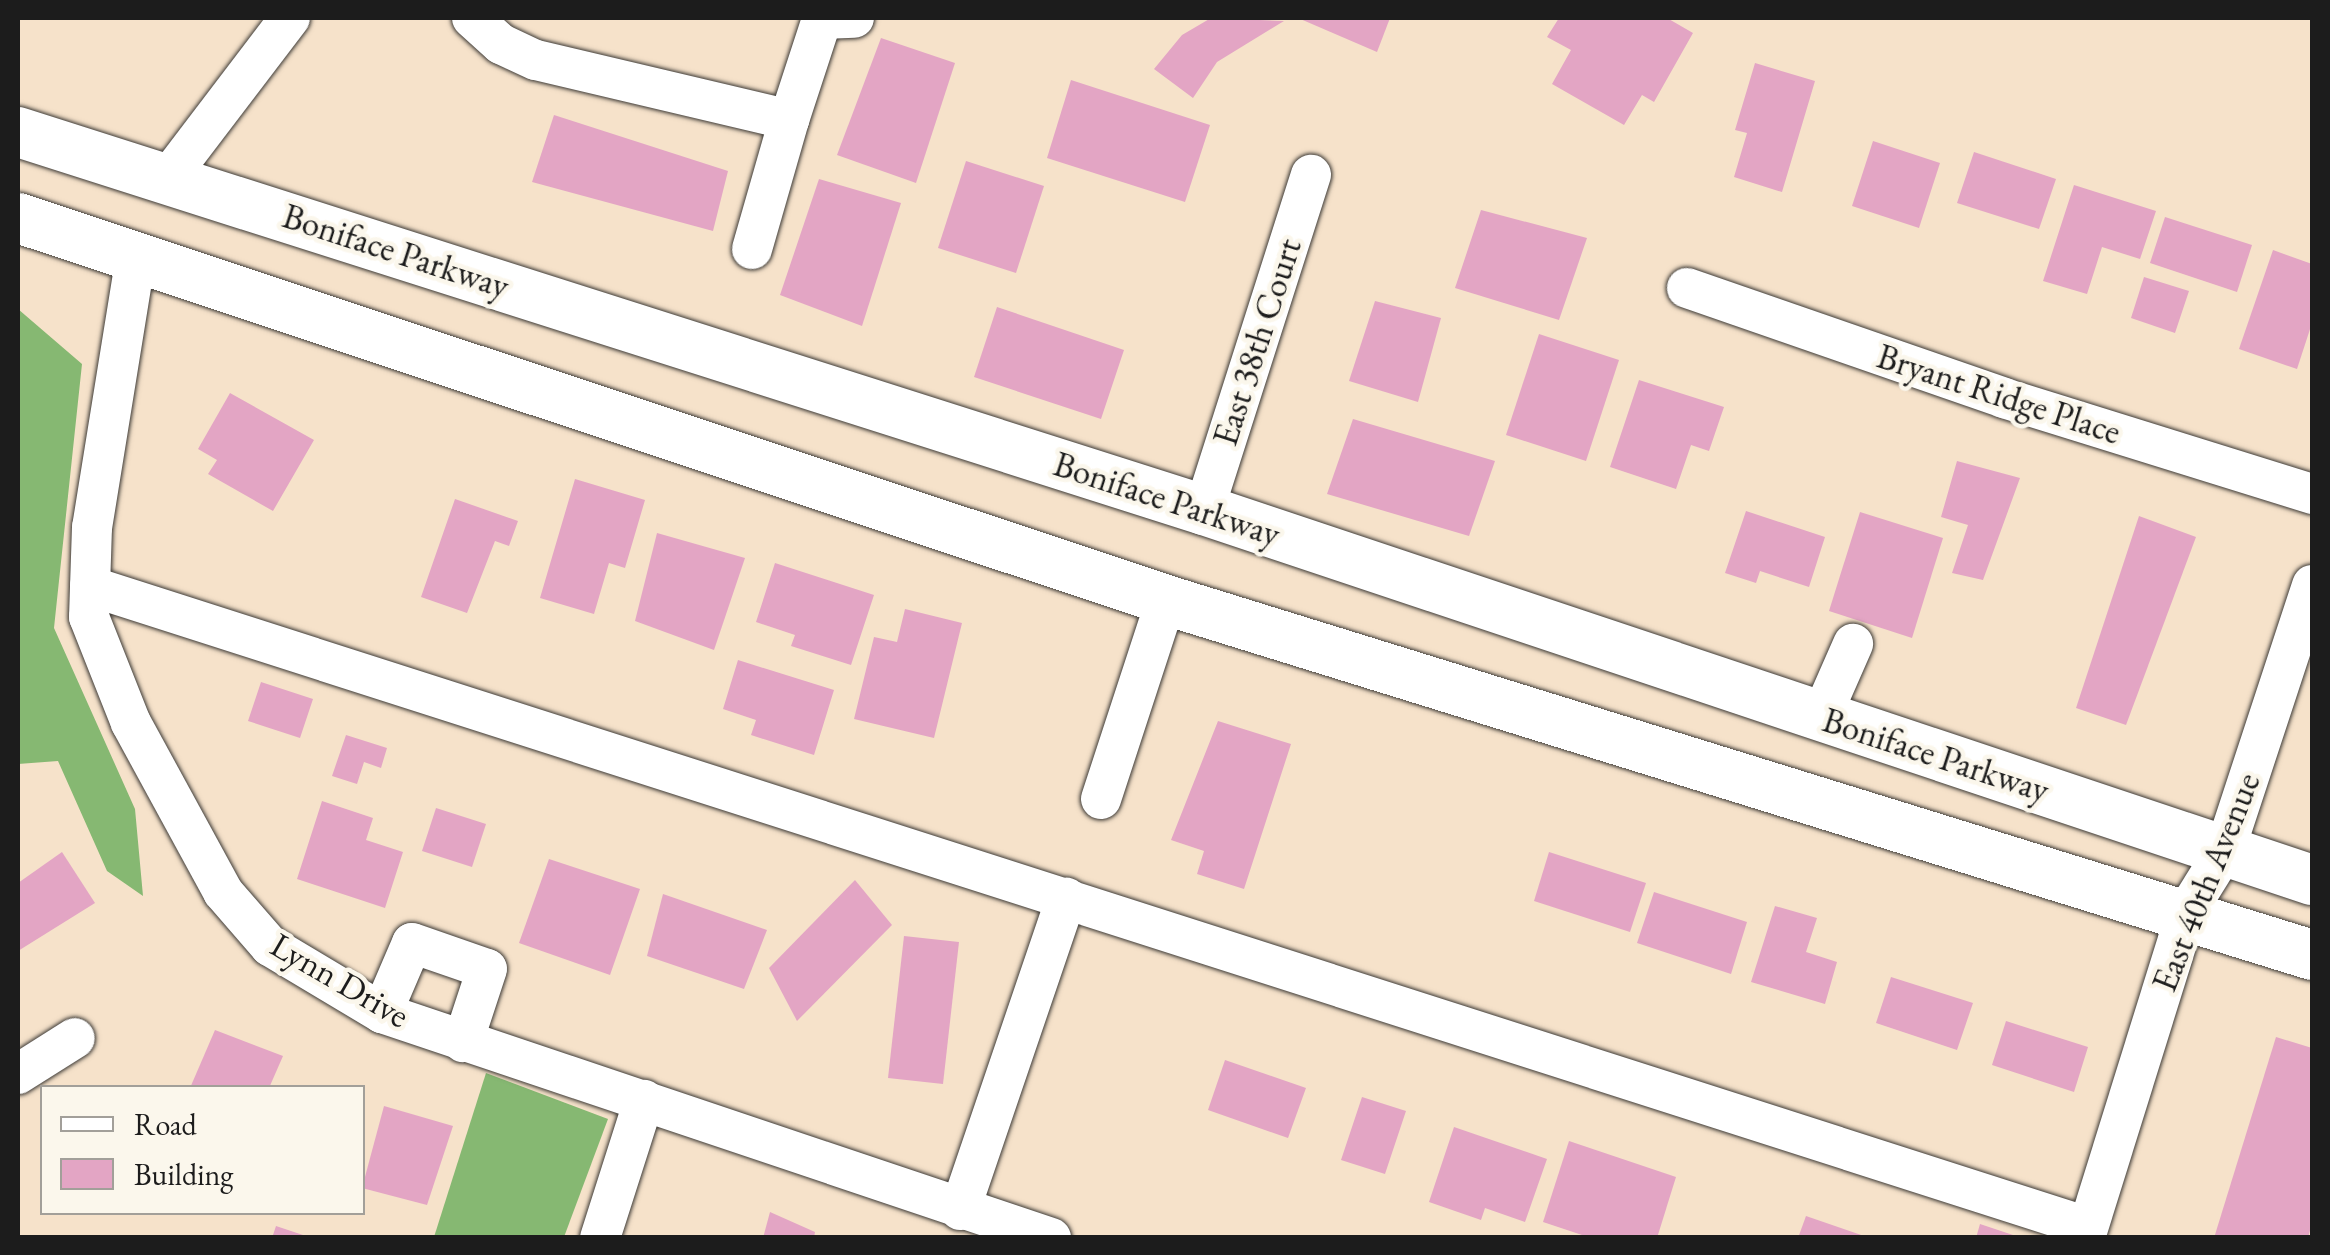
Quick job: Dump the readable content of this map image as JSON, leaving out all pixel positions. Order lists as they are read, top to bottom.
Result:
{
  "streets": {
    "main road": ["Boniface Parkway"],
    "street": [
      "East 38th Court",
      "Bryant Ridge Place",
      "East 40th Avenue",
      "Lynn Drive"
    ]
  },
  "crossings": [
    ["Boniface Parkway", "East 38th Court"],
    ["Boniface Parkway", "East 40th Avenue"]
  ],
  "legend": ["Road", "Building"]
}
